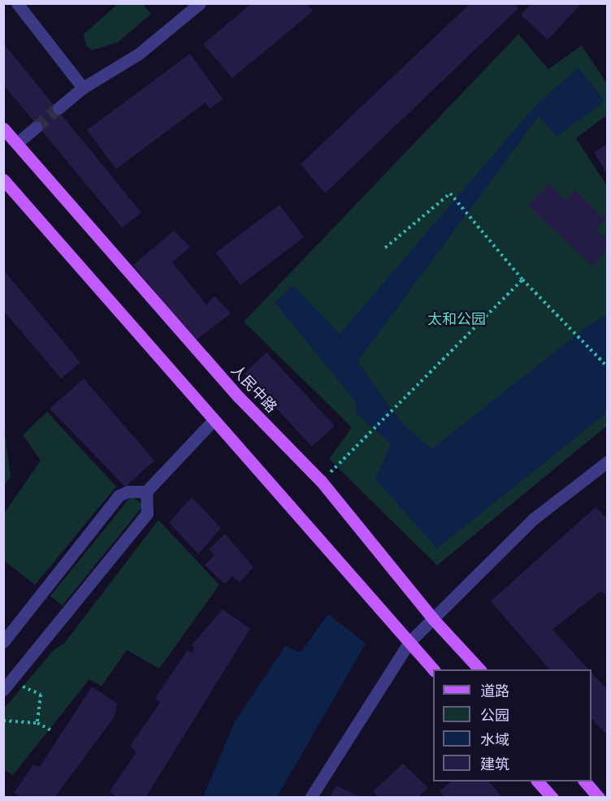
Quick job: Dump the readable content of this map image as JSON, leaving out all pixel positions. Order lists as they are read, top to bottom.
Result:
{
  "streets": {
    "main road": ["人民中路"]
  },
  "parks": ["太和公园"],
  "legend": [
    "道路",
    "公园",
    "水域",
    "建筑"
  ]
}
